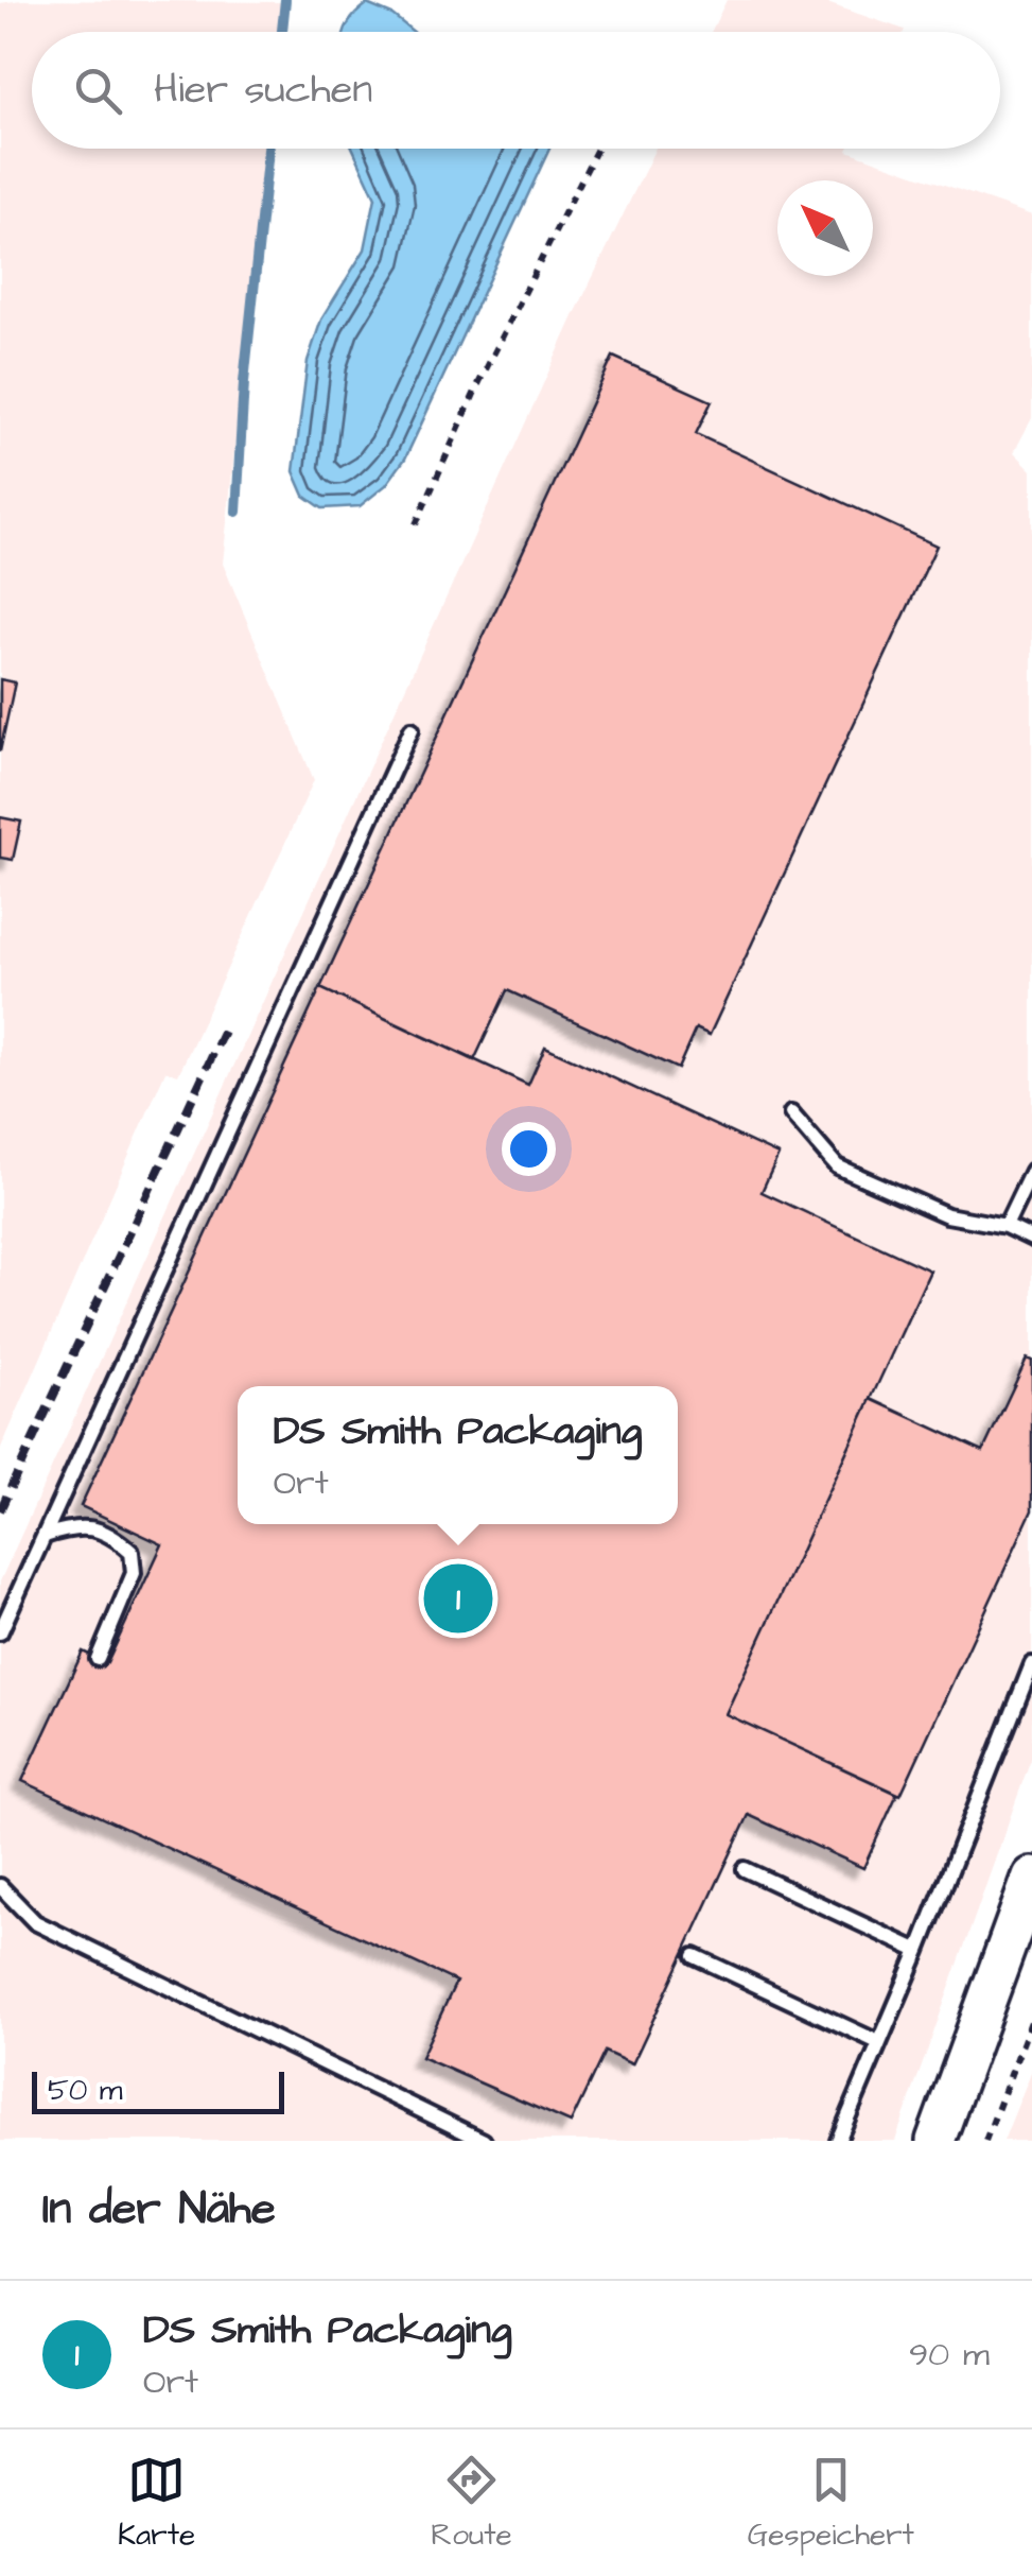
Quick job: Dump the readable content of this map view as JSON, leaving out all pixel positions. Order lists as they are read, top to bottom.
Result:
{
  "scale_bar": "50 m",
  "north": "top left",
  "page": {
    "search": "Hier suchen",
    "popup": ["DS Smith Packaging", "Ort"],
    "pins": "1",
    "scale": "50 m",
    "heading": "In der Nähe",
    "list": [
      {
        "mark": "1",
        "name": "DS Smith Packaging",
        "note": "Ort",
        "value": "90 m"
      }
    ],
    "nav": ["Karte", "Route", "Gespeichert"]
  }
}
